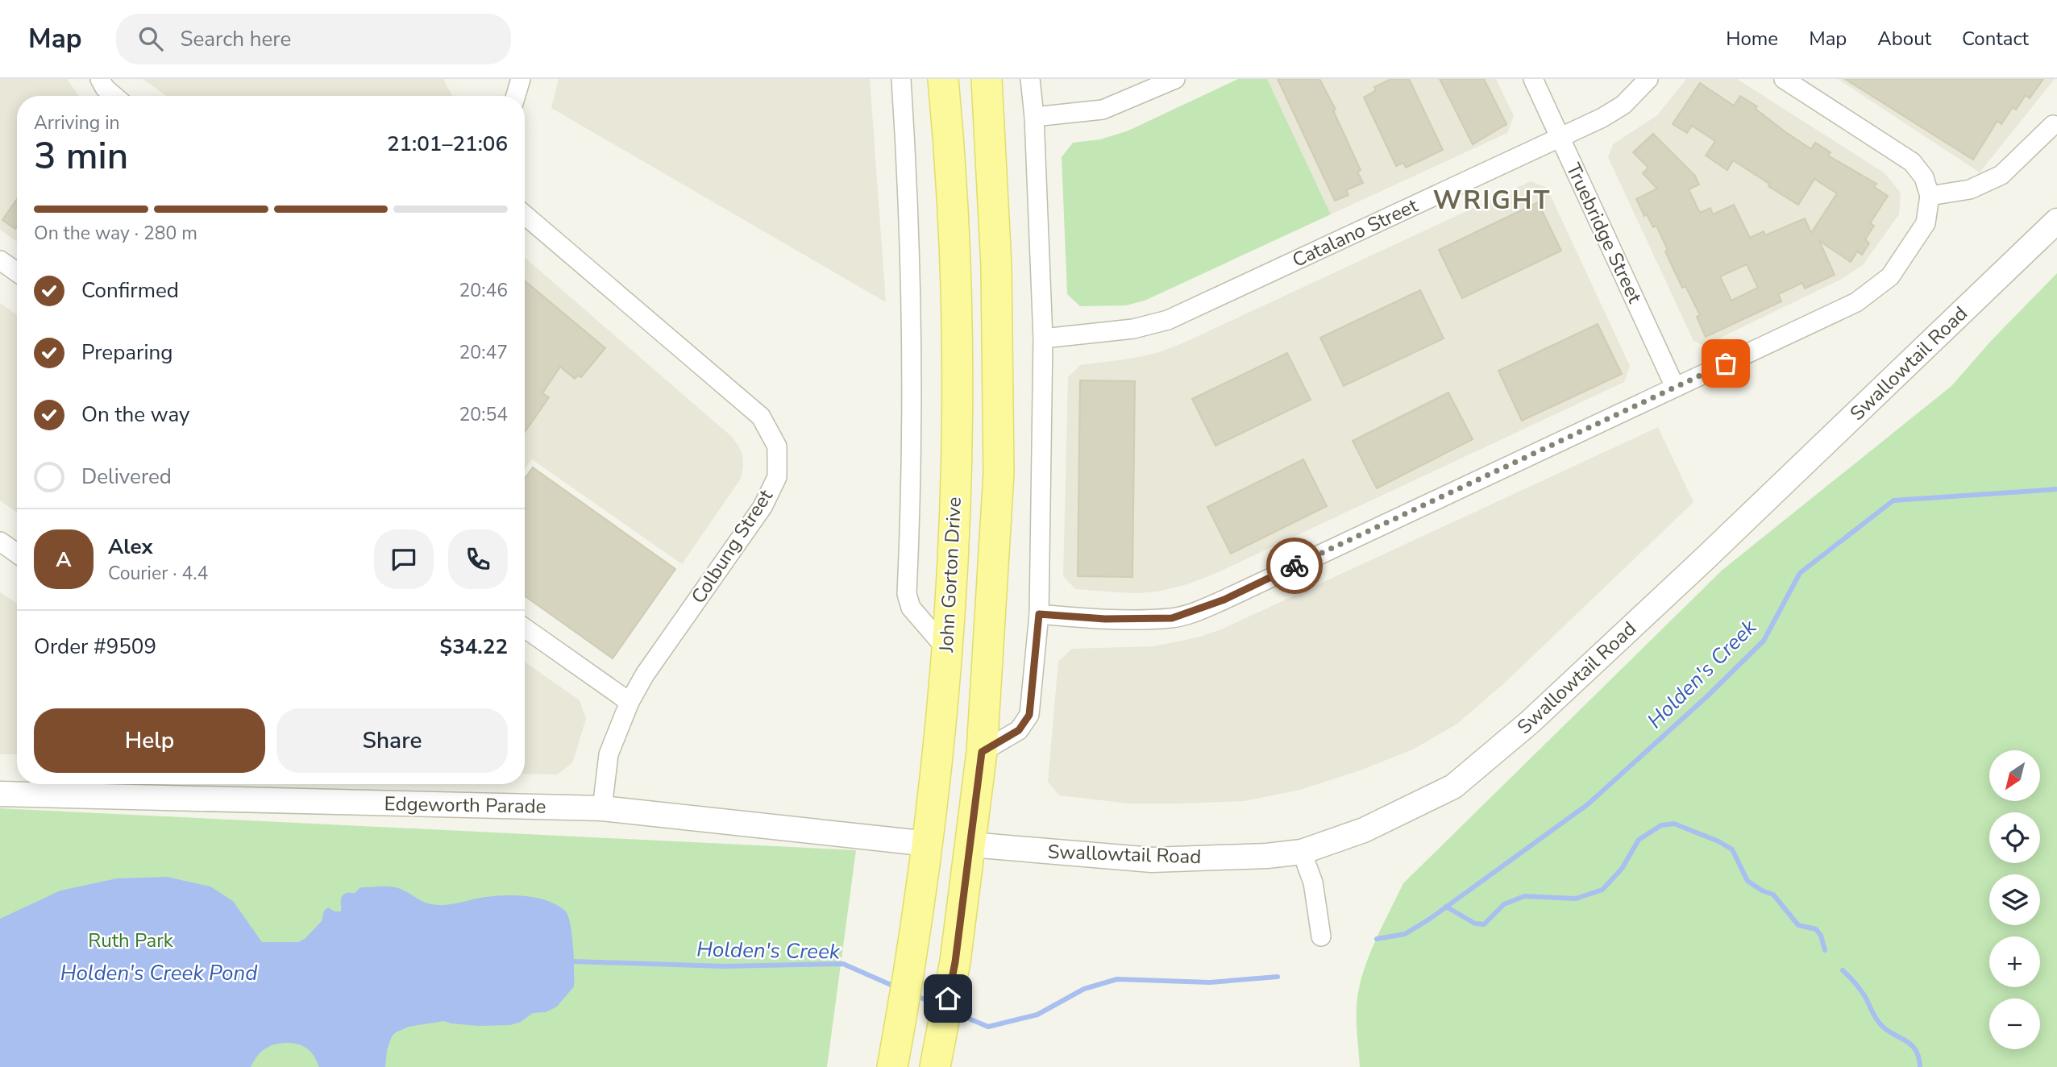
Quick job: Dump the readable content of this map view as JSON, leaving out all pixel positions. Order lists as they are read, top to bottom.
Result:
{
  "streets": {
    "main road": ["John Gorton Drive"],
    "street": [
      "Catalano Street",
      "Truebridge Street",
      "Swallowtail Road",
      "Colbung Street",
      "Edgeworth Parade"
    ]
  },
  "crossings": [
    ["Catalano Street", "Truebridge Street"],
    ["Colbung Street", "Edgeworth Parade"],
    ["John Gorton Drive", "Edgeworth Parade"]
  ],
  "districts": ["WRIGHT"],
  "water": ["Holden's Creek", "Holden's Creek Pond"],
  "parks": ["Ruth Park"],
  "north": "bottom left",
  "page": {
    "header": "Map",
    "search": "Search here",
    "nav": [
      "Home",
      "Map",
      "About",
      "Contact"
    ],
    "heading": ["3 min", "Arriving in", "21:01–21:06"],
    "panel": [
      "Alex",
      "Courier · 4.4",
      "Order #9509",
      "$34.22"
    ],
    "bar": "On the way · 280 m",
    "list": [
      ["Confirmed", "20:46"],
      ["Preparing", "20:47"],
      ["On the way", "20:54"],
      "Delivered"
    ],
    "round": "A",
    "buttons": ["Help", "Share"],
    "map_buttons": ["+", "−"]
  }
}
